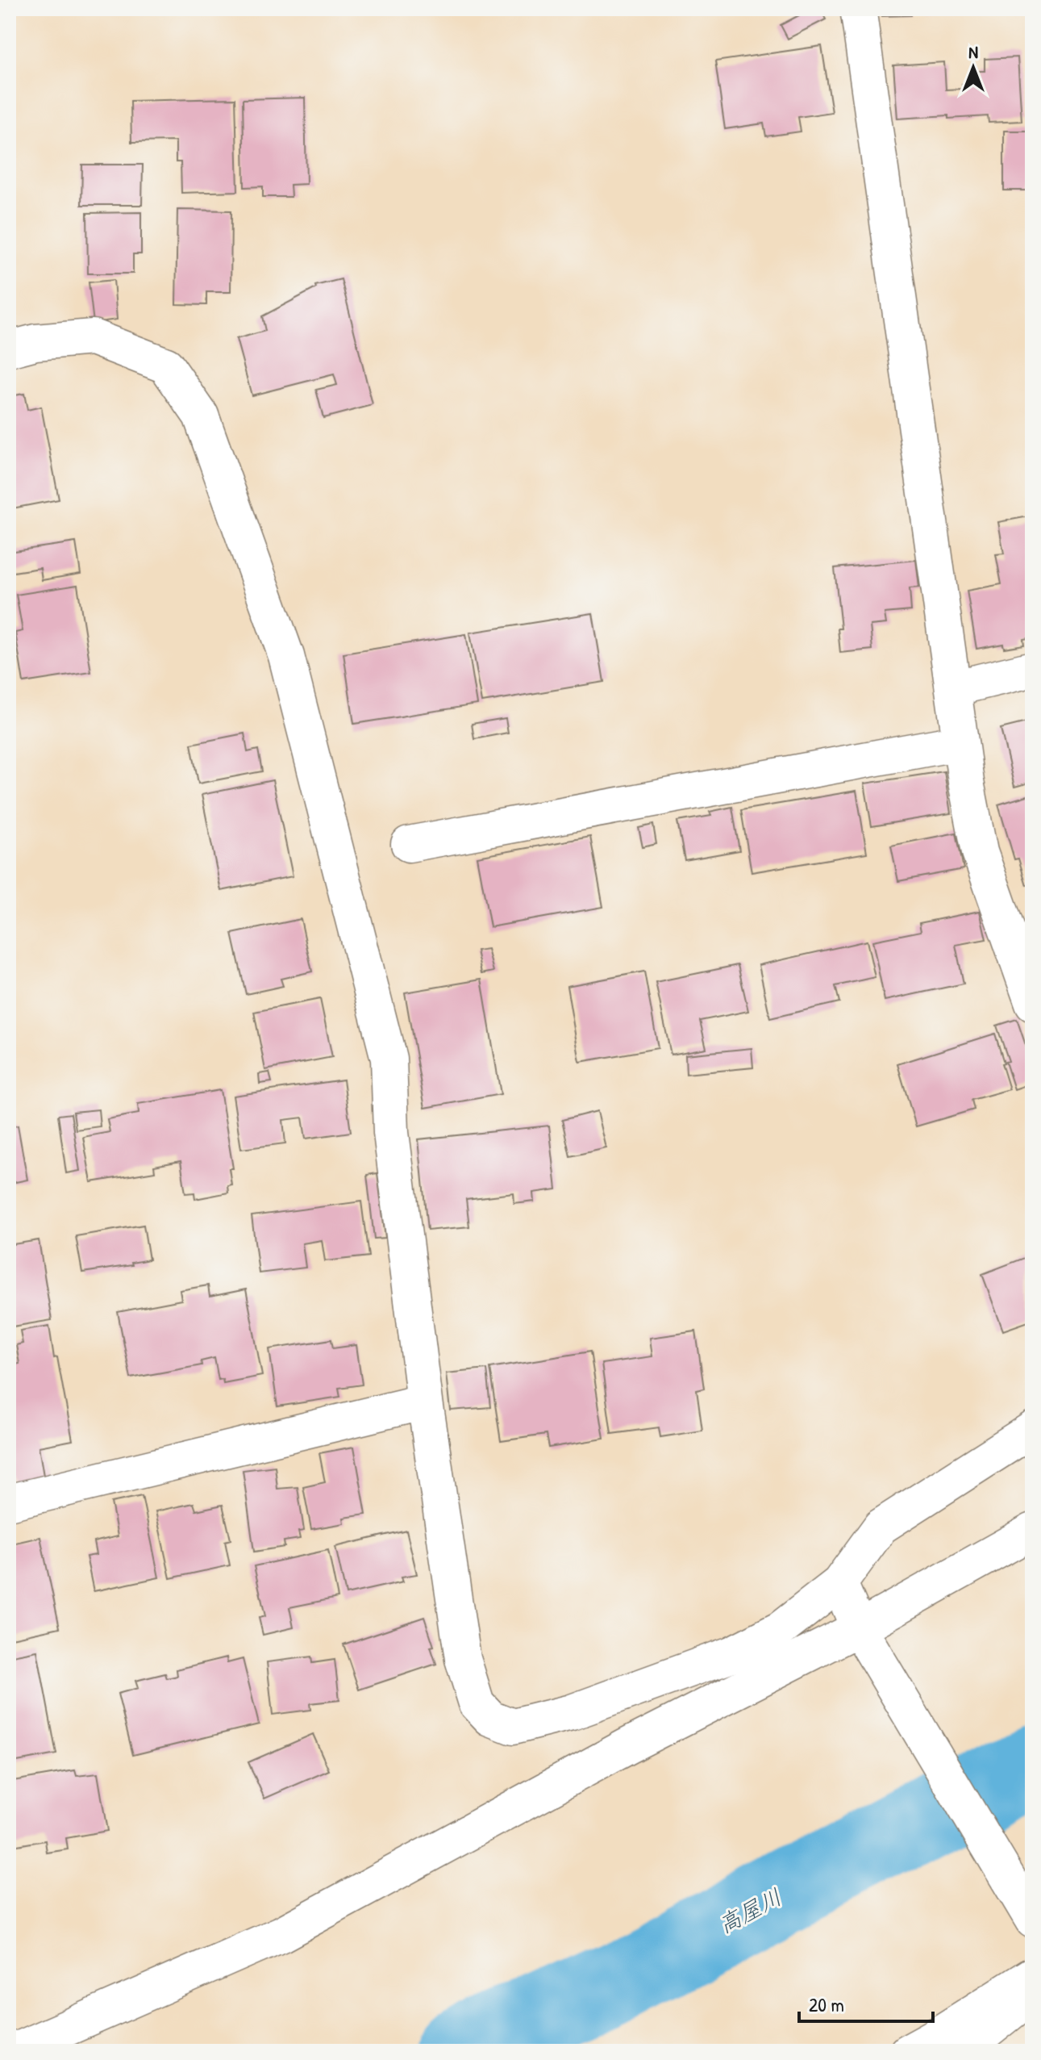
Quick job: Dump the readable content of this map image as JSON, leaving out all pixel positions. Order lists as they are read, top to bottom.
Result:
{
  "water": ["高屋川"],
  "scale_bar": "20 m",
  "north": "top"
}
